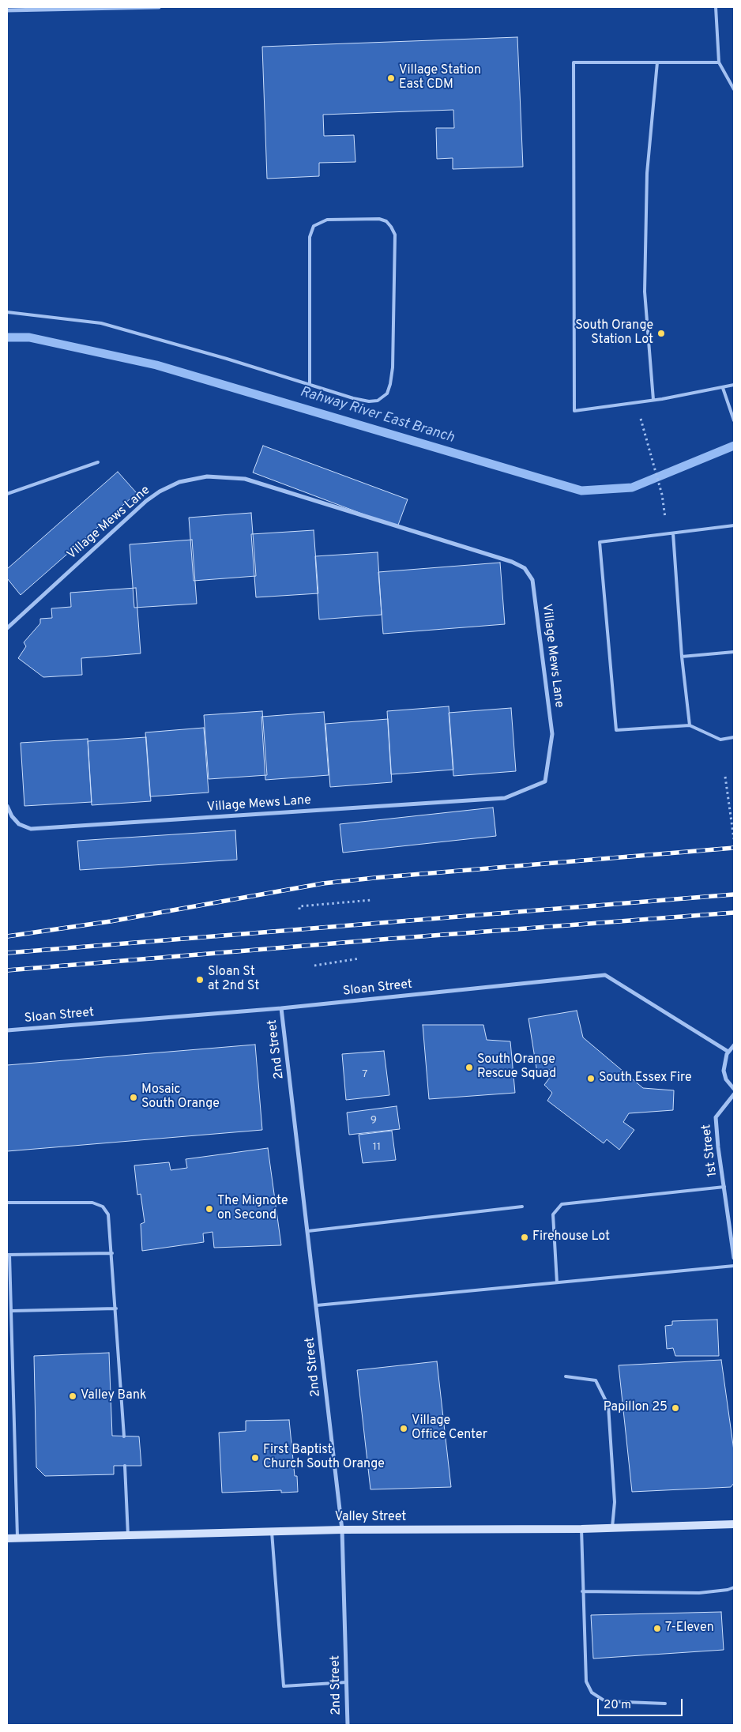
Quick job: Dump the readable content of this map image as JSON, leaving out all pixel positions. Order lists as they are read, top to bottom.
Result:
{
  "streets": {
    "main road": ["Valley Street"],
    "street": [
      "Village Mews Lane",
      "Sloan Street",
      "2nd Street",
      "1st Street"
    ]
  },
  "crossings": [
    ["Sloan Street", "2nd Street"],
    ["2nd Street", "Valley Street"]
  ],
  "water": ["Rahway River East Branch"],
  "places": [
    "Village Station East CDM",
    "South Orange Station Lot",
    "Sloan St at 2nd St",
    "South Orange Rescue Squad",
    "South Essex Fire",
    "Mosaic South Orange",
    "The Mignote on Second",
    "Firehouse Lot",
    "Valley Bank",
    "Papillon 25",
    "Village Office Center",
    "First Baptist Church South Orange",
    "7-Eleven"
  ],
  "house_numbers": ["7", "9", "11"],
  "scale_bar": "20 m"
}
